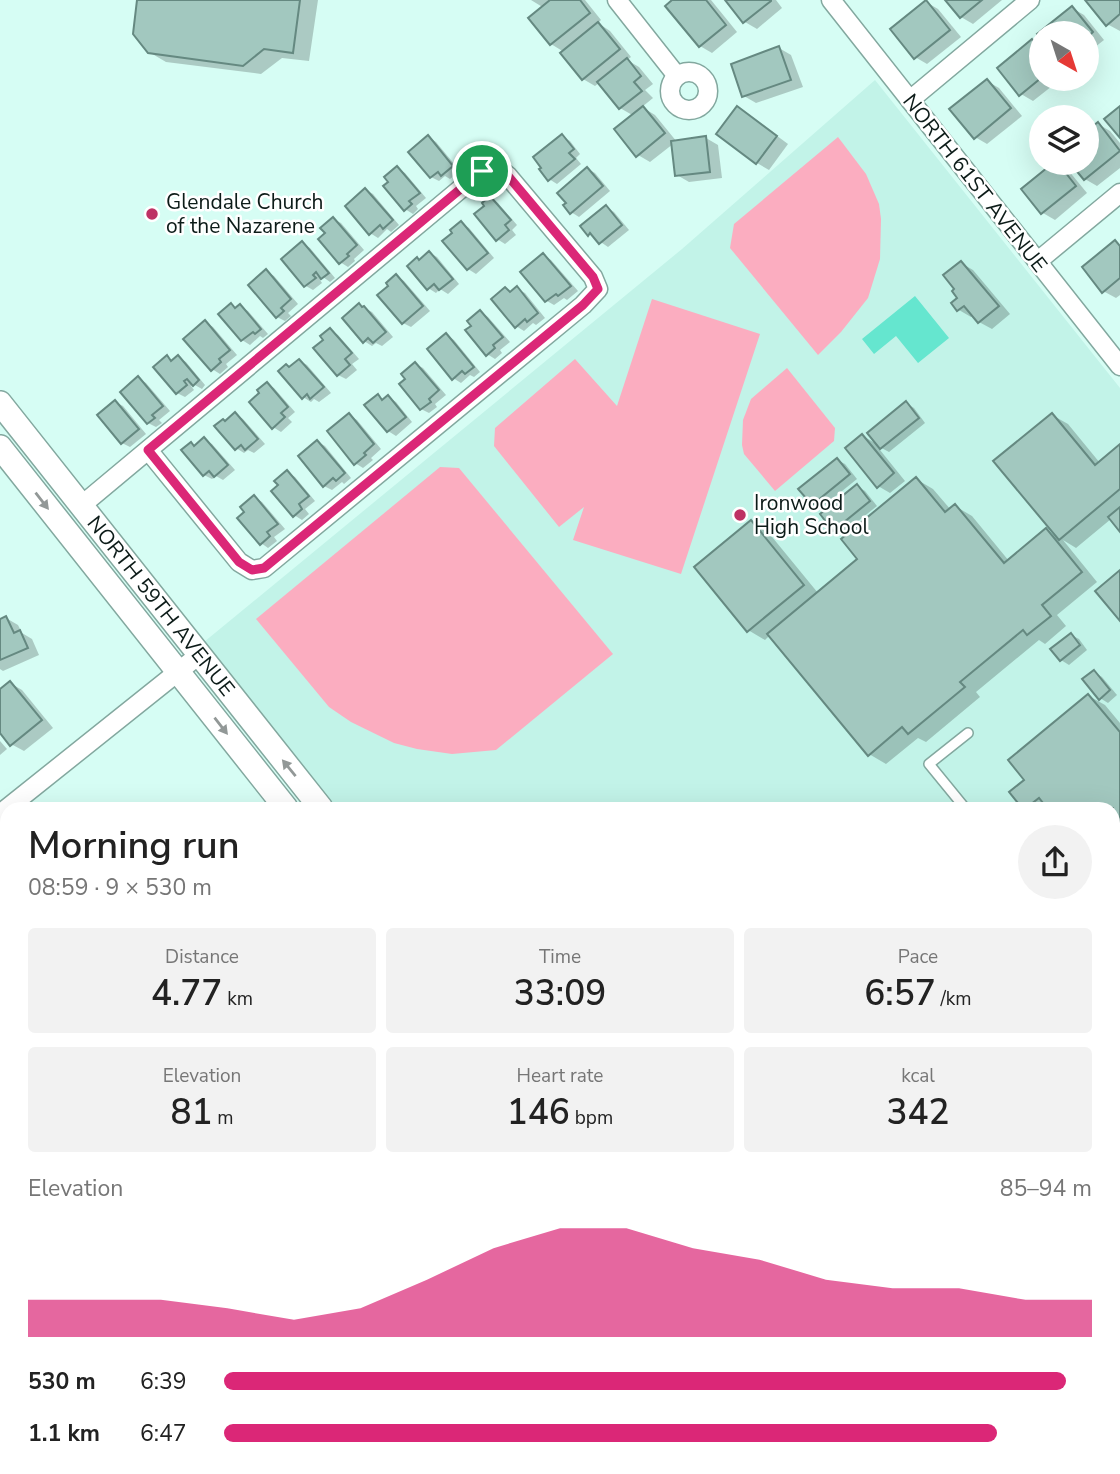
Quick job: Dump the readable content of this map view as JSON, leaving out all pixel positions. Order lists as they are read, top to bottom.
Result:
{
  "streets": {
    "main road": ["NORTH 59TH AVENUE"],
    "street": ["NORTH 61ST AVENUE"]
  },
  "places": ["Glendale Church of the Nazarene", "Ironwood High School"],
  "north": "bottom right",
  "page": {
    "heading": ["Morning run", "08:59 · 9 × 530 m"],
    "stats": [
      ["Distance", "4.77 km"],
      ["Time", "33:09"],
      ["Pace", "6:57 /km"],
      ["Elevation", "81 m"],
      ["Heart rate", "146 bpm"],
      ["kcal", "342"]
    ],
    "chart": ["Elevation", "85–94 m"],
    "list": [
      {
        "name": "530 m",
        "note": "6:39"
      },
      {
        "name": "1.1 km",
        "note": "6:47"
      }
    ]
  }
}
